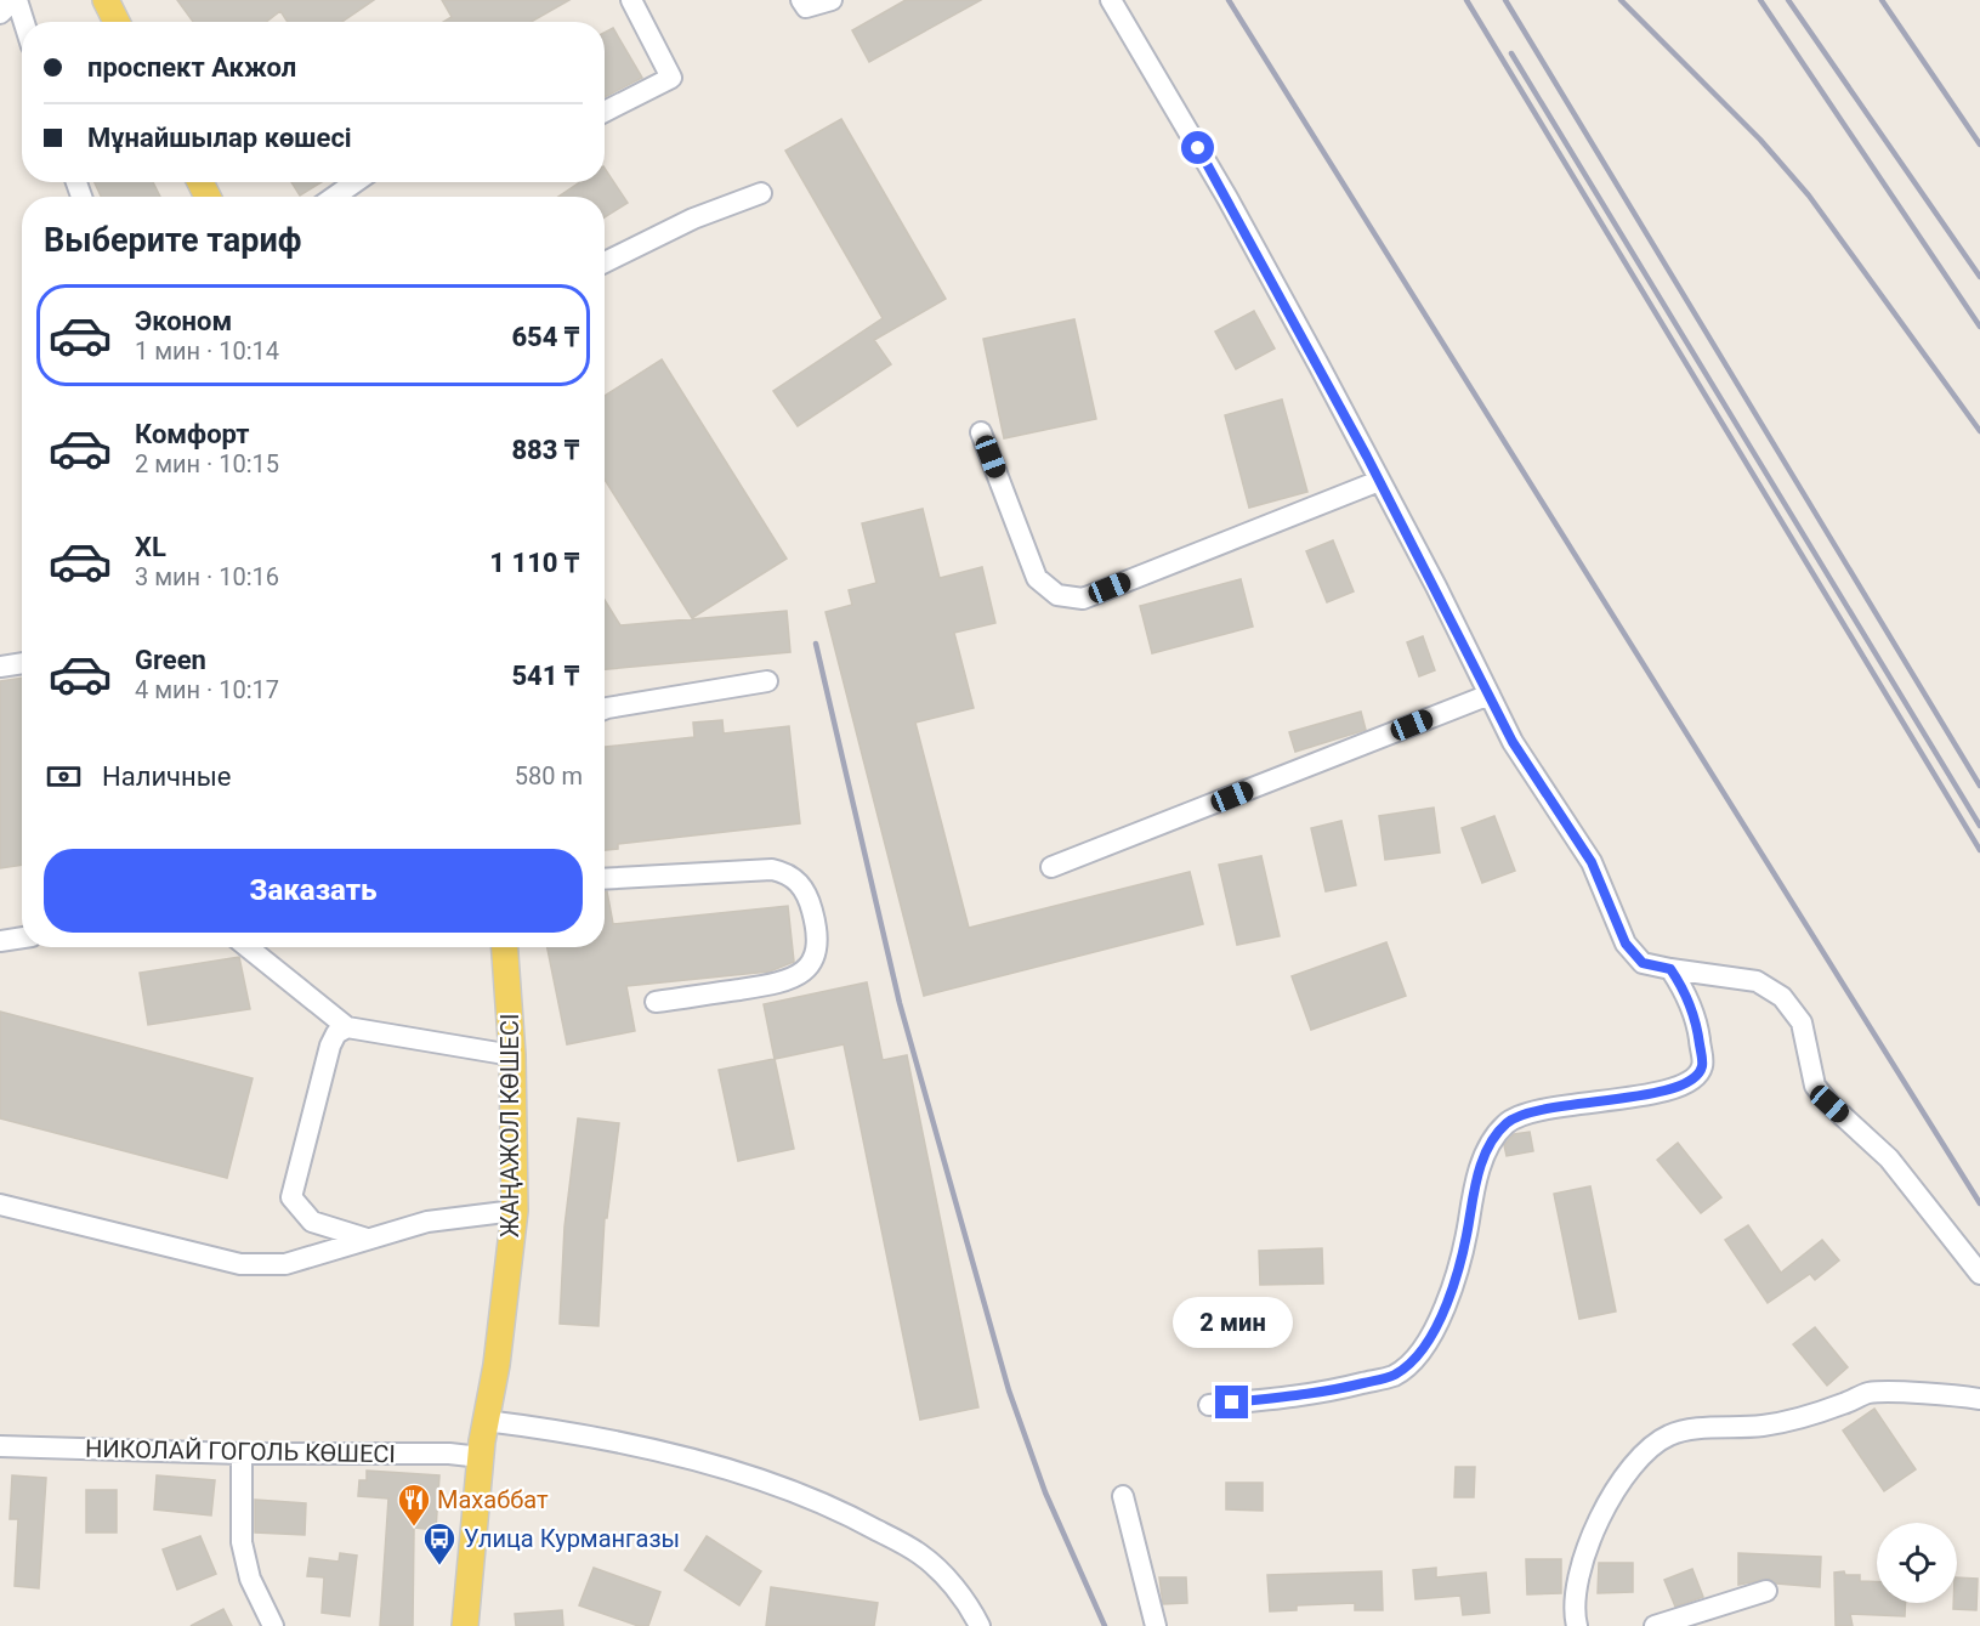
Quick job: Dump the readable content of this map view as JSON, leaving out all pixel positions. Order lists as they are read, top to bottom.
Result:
{
  "streets": {
    "main road": ["ЖАҢАЖОЛ КӨШЕСІ"],
    "street": ["НИКОЛАЙ ГОГОЛЬ КӨШЕСІ"]
  },
  "crossings": [
    ["ЖАҢАЖОЛ КӨШЕСІ", "НИКОЛАЙ ГОГОЛЬ КӨШЕСІ"]
  ],
  "places": {
    "restaurant": ["Махаббат"],
    "bus stop": ["Улица Курмангазы"]
  },
  "page": {
    "banner": ["проспект Акжол", "Мұнайшылар көшесі"],
    "heading": "Выберите тариф",
    "list": [
      {
        "name": "Эконом",
        "note": "1 мин · 10:14",
        "value": "654 ₸"
      },
      {
        "name": "Комфорт",
        "note": "2 мин · 10:15",
        "value": "883 ₸"
      },
      {
        "name": "XL",
        "note": "3 мин · 10:16",
        "value": "1 110 ₸"
      },
      {
        "name": "Green",
        "note": "4 мин · 10:17",
        "value": "541 ₸"
      }
    ],
    "pay": ["Наличные", "580 m"],
    "buttons": "Заказать",
    "bubble": "2 мин"
  }
}
